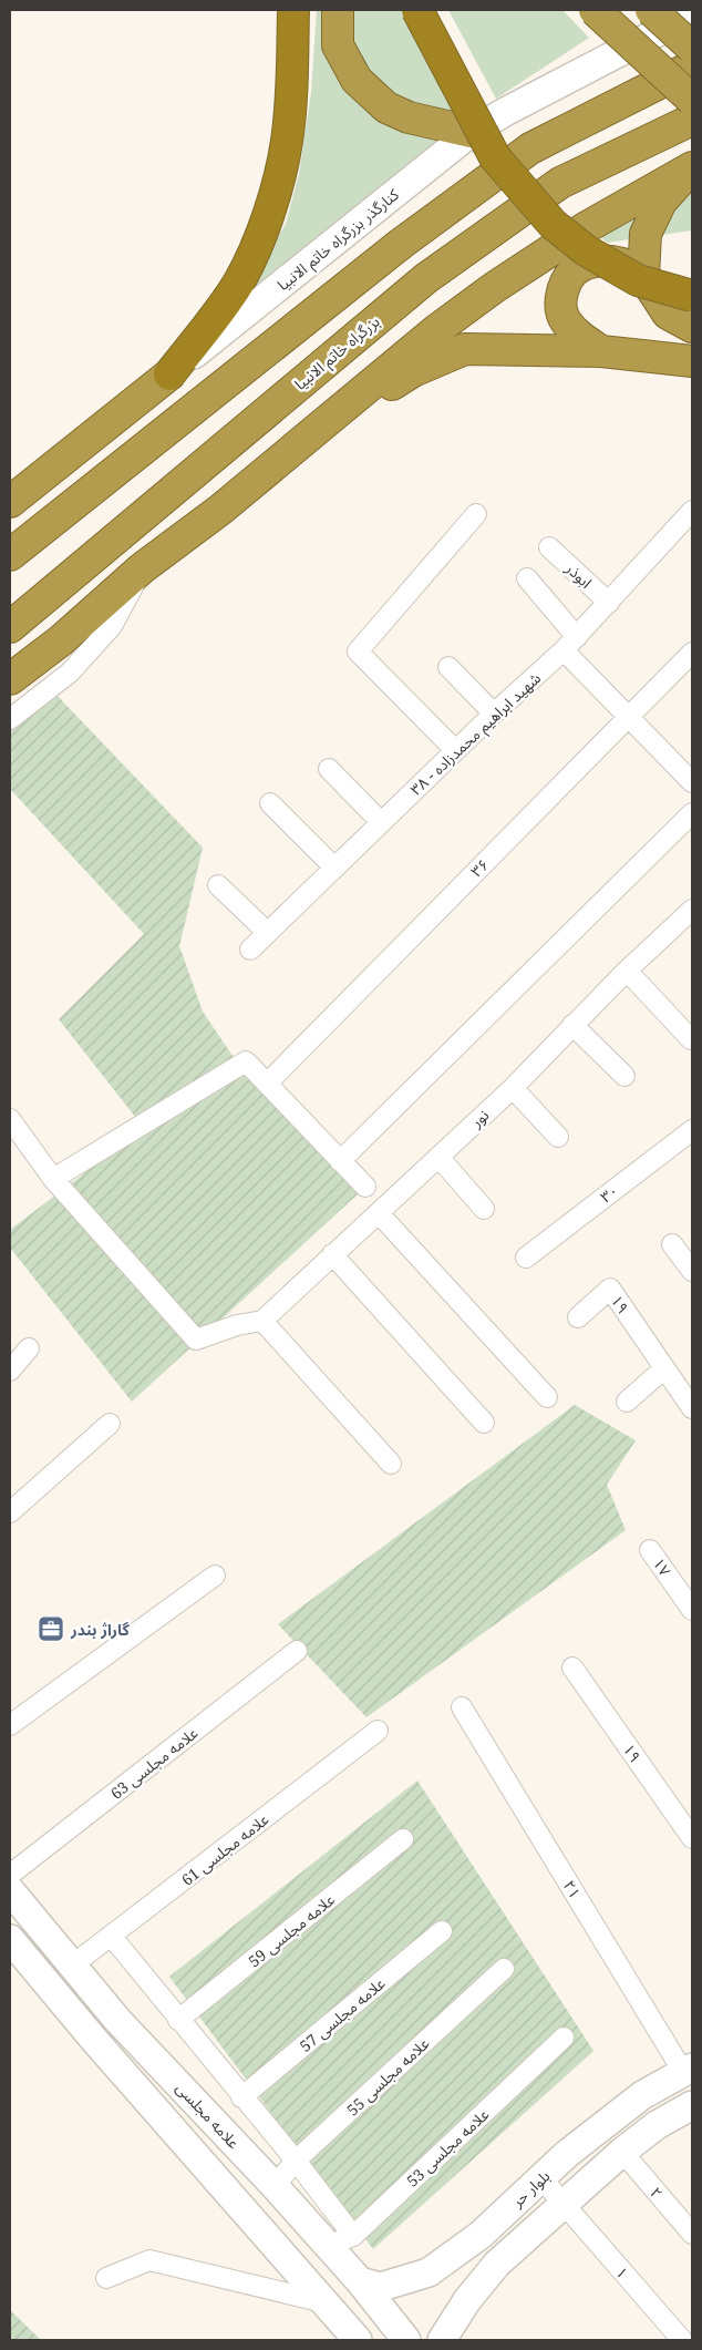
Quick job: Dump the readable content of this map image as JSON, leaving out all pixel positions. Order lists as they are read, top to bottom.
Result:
{
  "streets": {
    "highway": ["کنارگذر بزرگراه خاتم الانبیا", "بزرگراه خاتم الانبیا"],
    "main road": ["علامه مجلسی", "بلوار حر"],
    "street": [
      "ابوذر",
      "شهید ابراهیم محمدزاده - ۳۸",
      "۳۶",
      "نور",
      "۳۰",
      "۱۹",
      "۱۷",
      "علامه مجلسی 63",
      "علامه مجلسی 61",
      "۲۱",
      "علامه مجلسی 59",
      "علامه مجلسی 57",
      "علامه مجلسی 55",
      "علامه مجلسی 53",
      "۲",
      "۱"
    ]
  },
  "crossings": [
    ["ابوذر", "شهید ابراهیم محمدزاده - ۳۸"],
    ["علامه مجلسی 61", "علامه مجلسی"],
    ["۲۱", "بلوار حر"],
    ["علامه مجلسی 55", "علامه مجلسی"],
    ["علامه مجلسی", "بلوار حر"],
    ["بلوار حر", "۱"]
  ],
  "places": {
    "office": ["گاراژ بندر"]
  }
}
